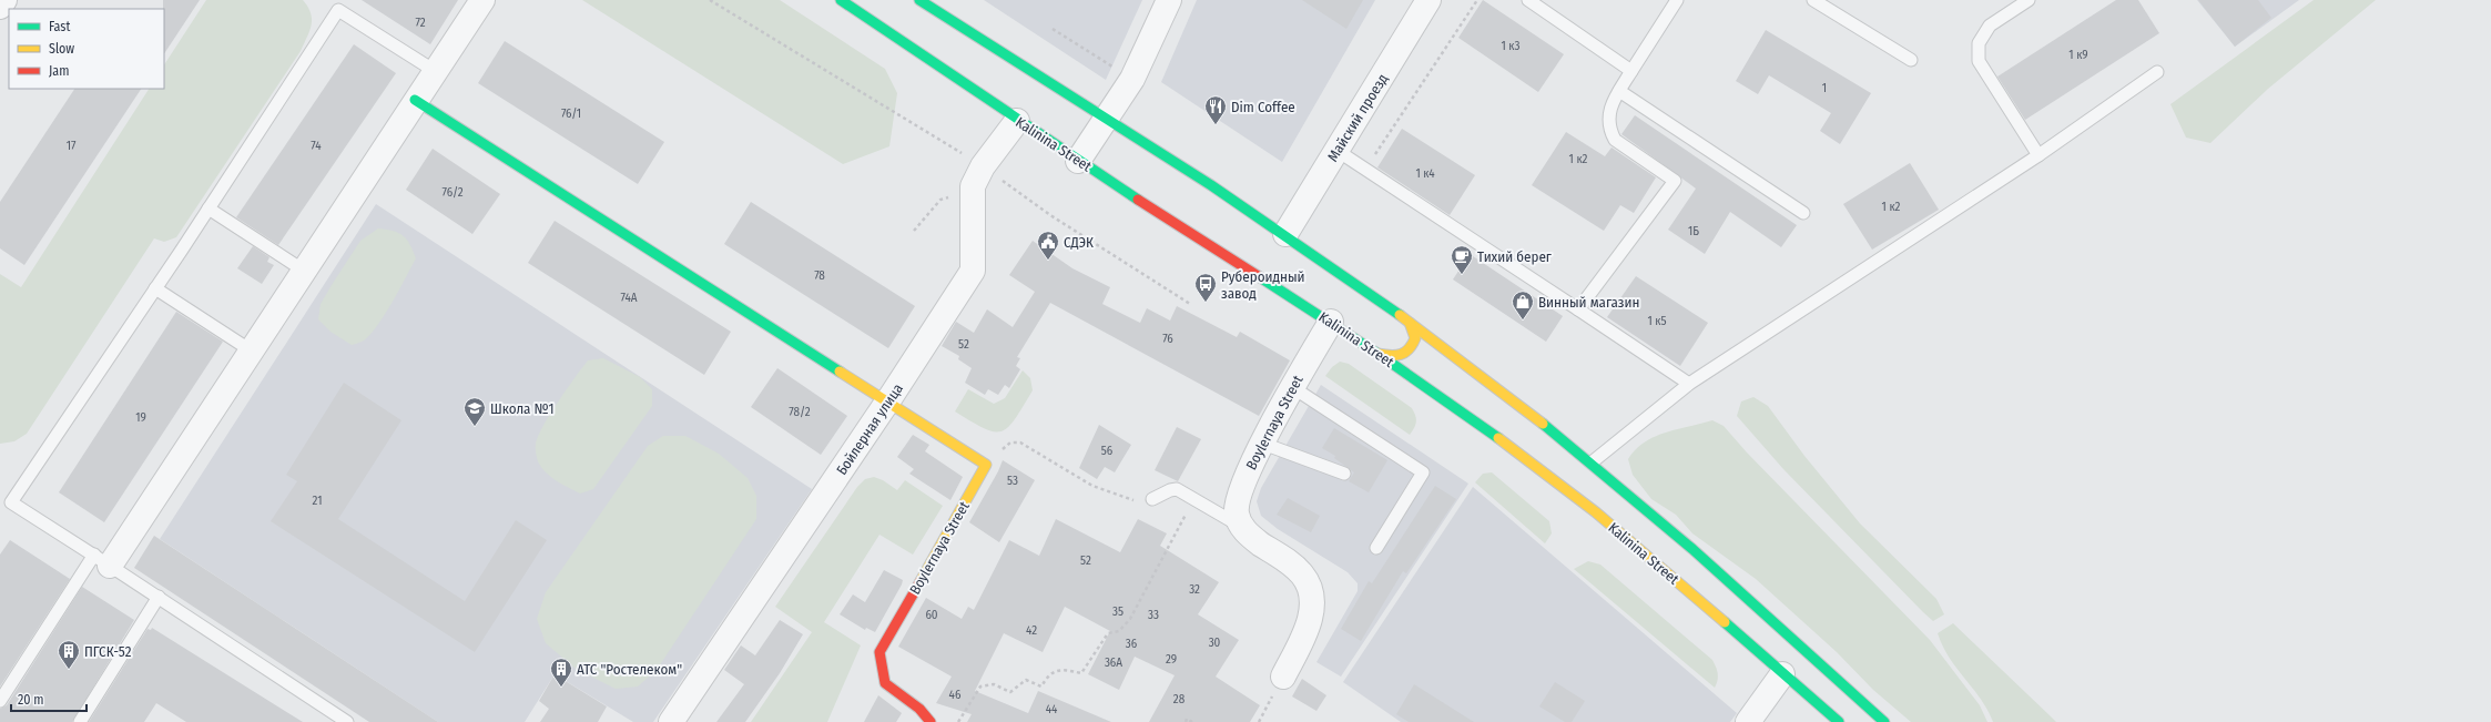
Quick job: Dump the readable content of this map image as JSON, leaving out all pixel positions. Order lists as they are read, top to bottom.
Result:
{
  "streets": {
    "main road": ["Kalinina Street", "Boylernaya Street"],
    "street": ["Майский проезд", "Бойлерная улица"]
  },
  "crossings": [
    ["Kalinina Street", "Boylernaya Street"]
  ],
  "places": {
    "restaurant": ["Dim Coffee"],
    "public building": ["СДЭК"],
    "cafe": ["Тихий берег"],
    "bus stop": ["Рубероидный завод"],
    "shop": ["Винный магазин"],
    "school or university": ["Школа №1"],
    "building": ["ПГСК-52", "АТС \"Ростелеком\""]
  },
  "house_numbers": [
    "72",
    "1 к3",
    "1 к9",
    "1",
    "76/1",
    "17",
    "74",
    "1 к2",
    "1 к4",
    "76/2",
    "1 к2",
    "1Б",
    "78",
    "74А",
    "1 к5",
    "76",
    "52",
    "78/2",
    "19",
    "56",
    "53",
    "21",
    "52",
    "32",
    "35",
    "60",
    "33",
    "42",
    "30",
    "36",
    "29",
    "36А",
    "46",
    "28",
    "44"
  ],
  "legend": ["Fast", "Slow", "Jam"],
  "scale_bar": "20 m"
}
